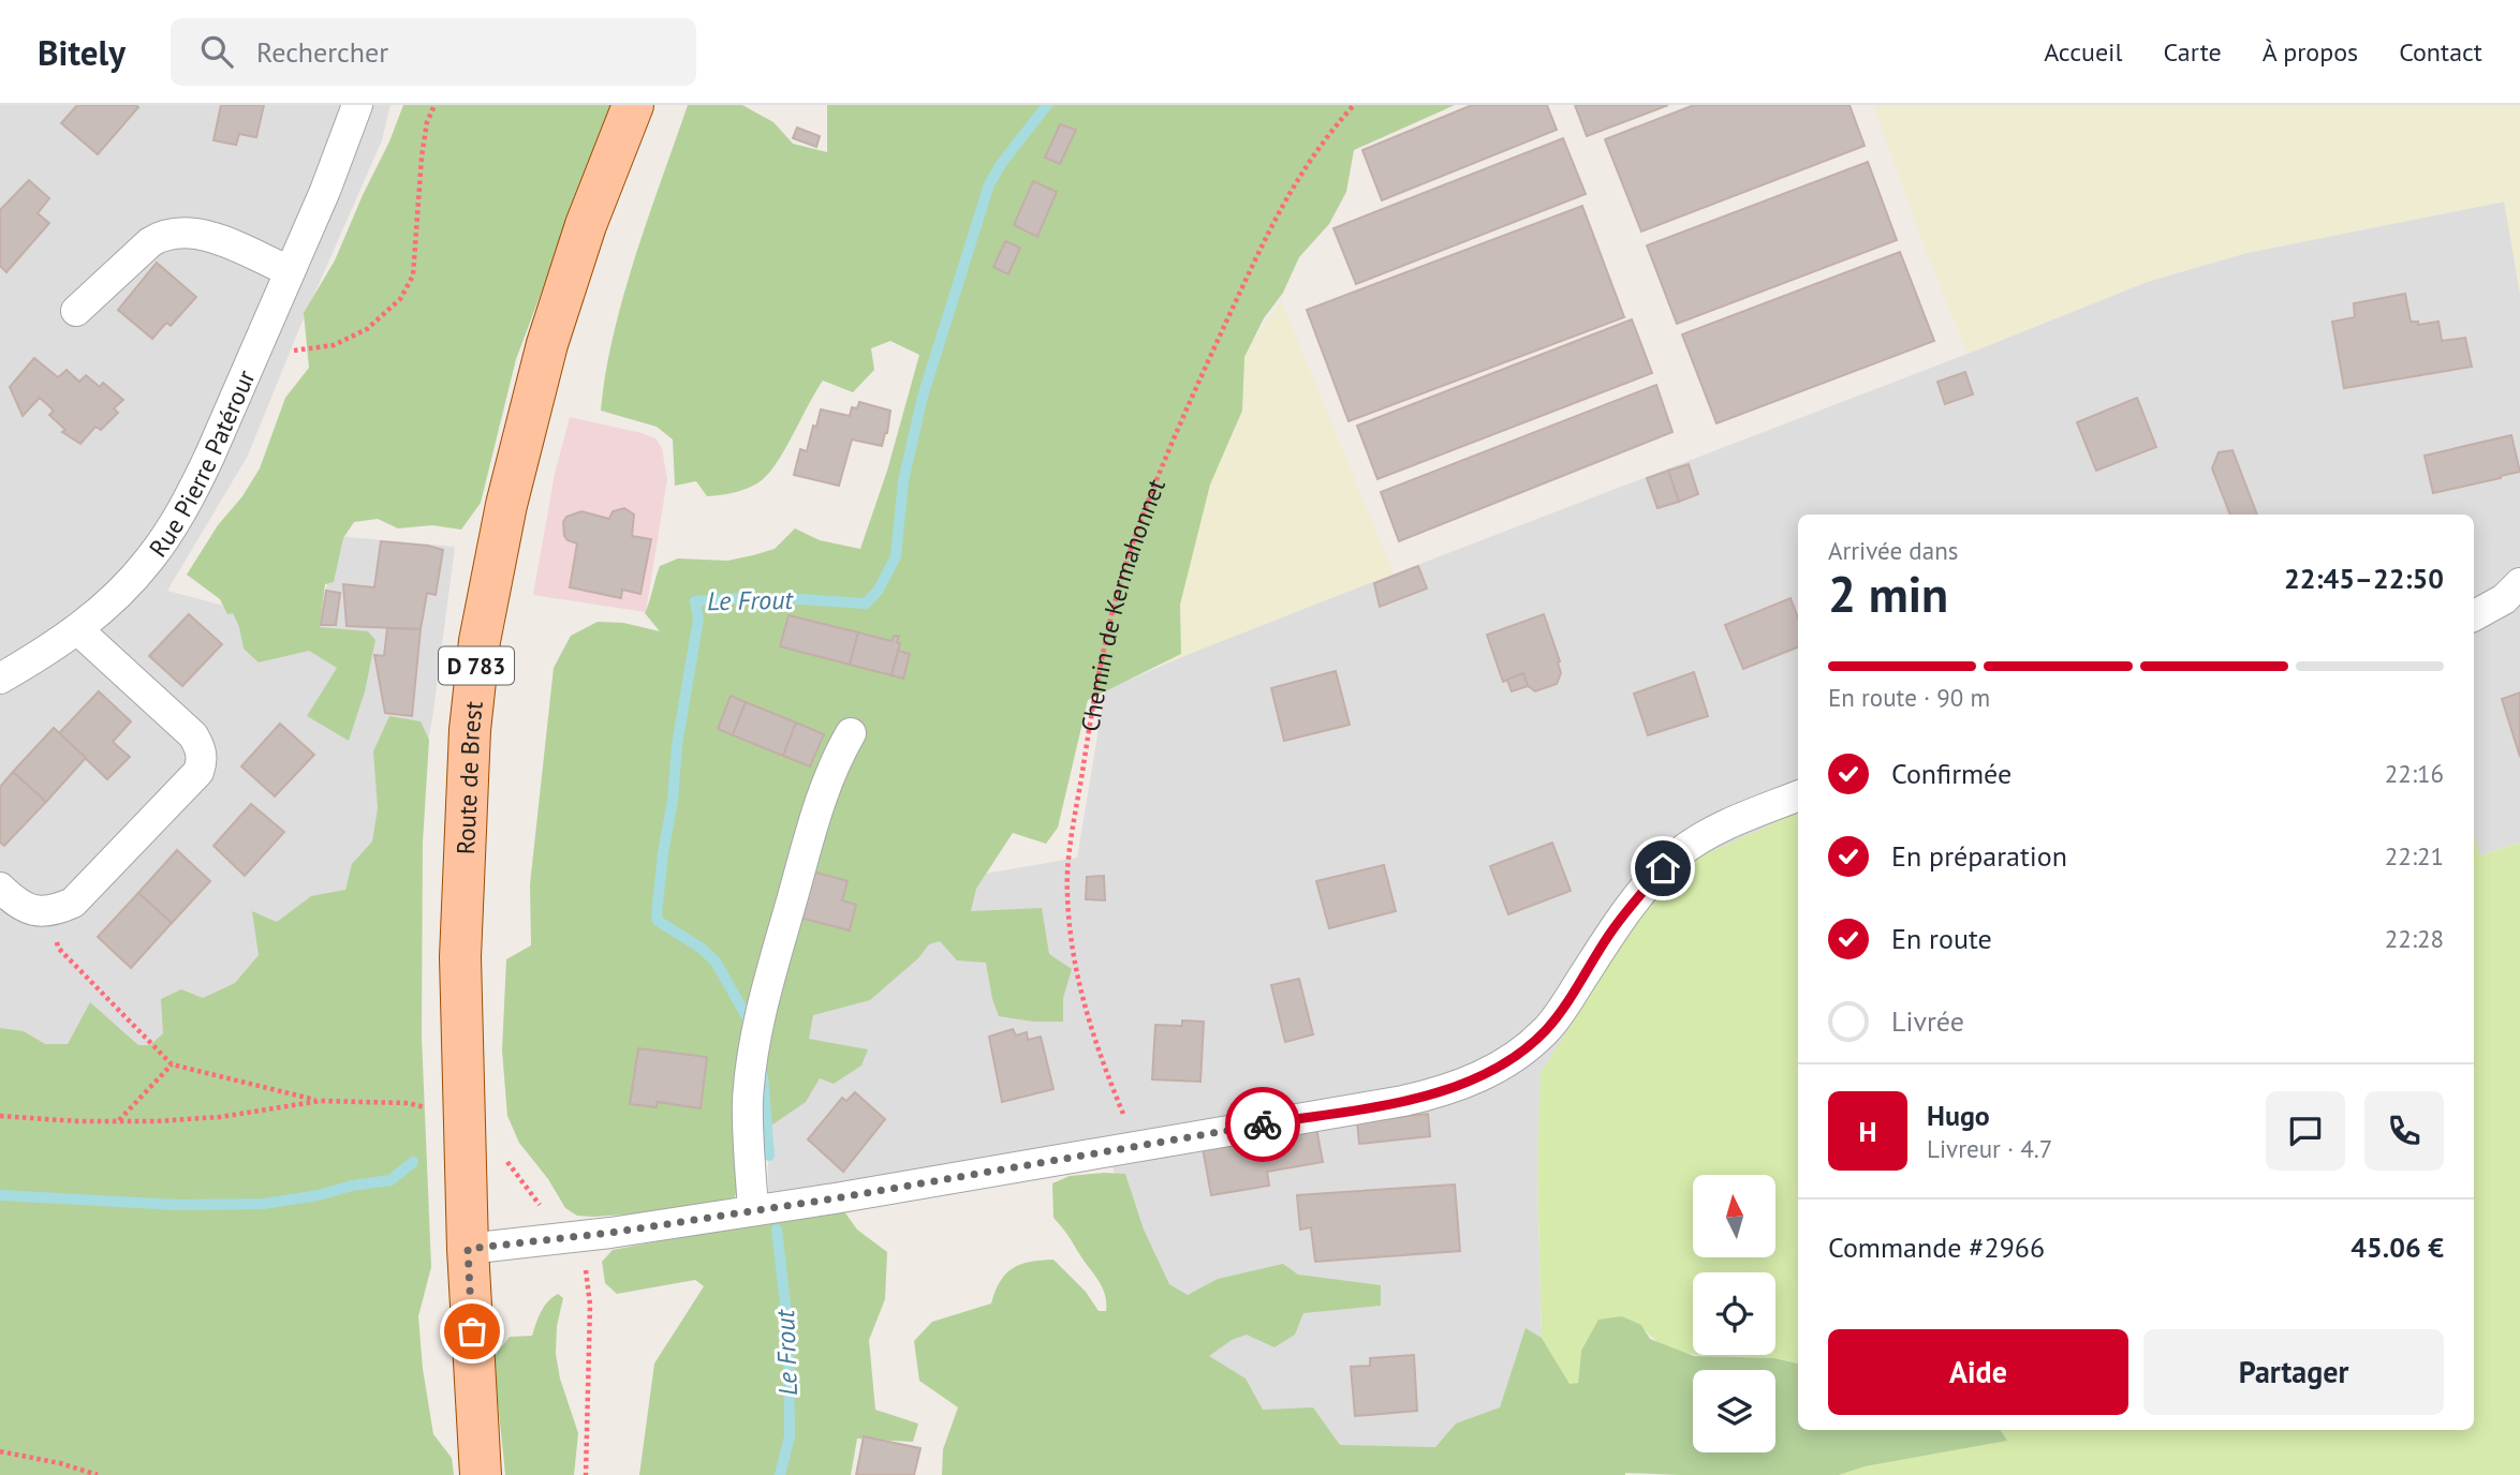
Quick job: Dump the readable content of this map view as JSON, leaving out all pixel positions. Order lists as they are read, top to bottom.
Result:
{
  "streets": {
    "main road": ["D 783", "Route de Brest"],
    "street": ["Rue Pierre Patérour"],
    "path": ["Chemin de Kermahonnet"]
  },
  "water": ["Le Frout"],
  "north": "top",
  "page": {
    "header": "Bitely",
    "search": "Rechercher",
    "nav": [
      "Accueil",
      "Carte",
      "À propos",
      "Contact"
    ],
    "heading": ["2 min", "Arrivée dans", "22:45–22:50"],
    "panel": [
      "Hugo",
      "Livreur · 4.7",
      "Commande #2966",
      "45.06 €"
    ],
    "bar": "En route · 90 m",
    "list": [
      ["Confirmée", "22:16"],
      ["En préparation", "22:21"],
      ["En route", "22:28"],
      "Livrée"
    ],
    "round": "H",
    "buttons": ["Aide", "Partager"]
  }
}
